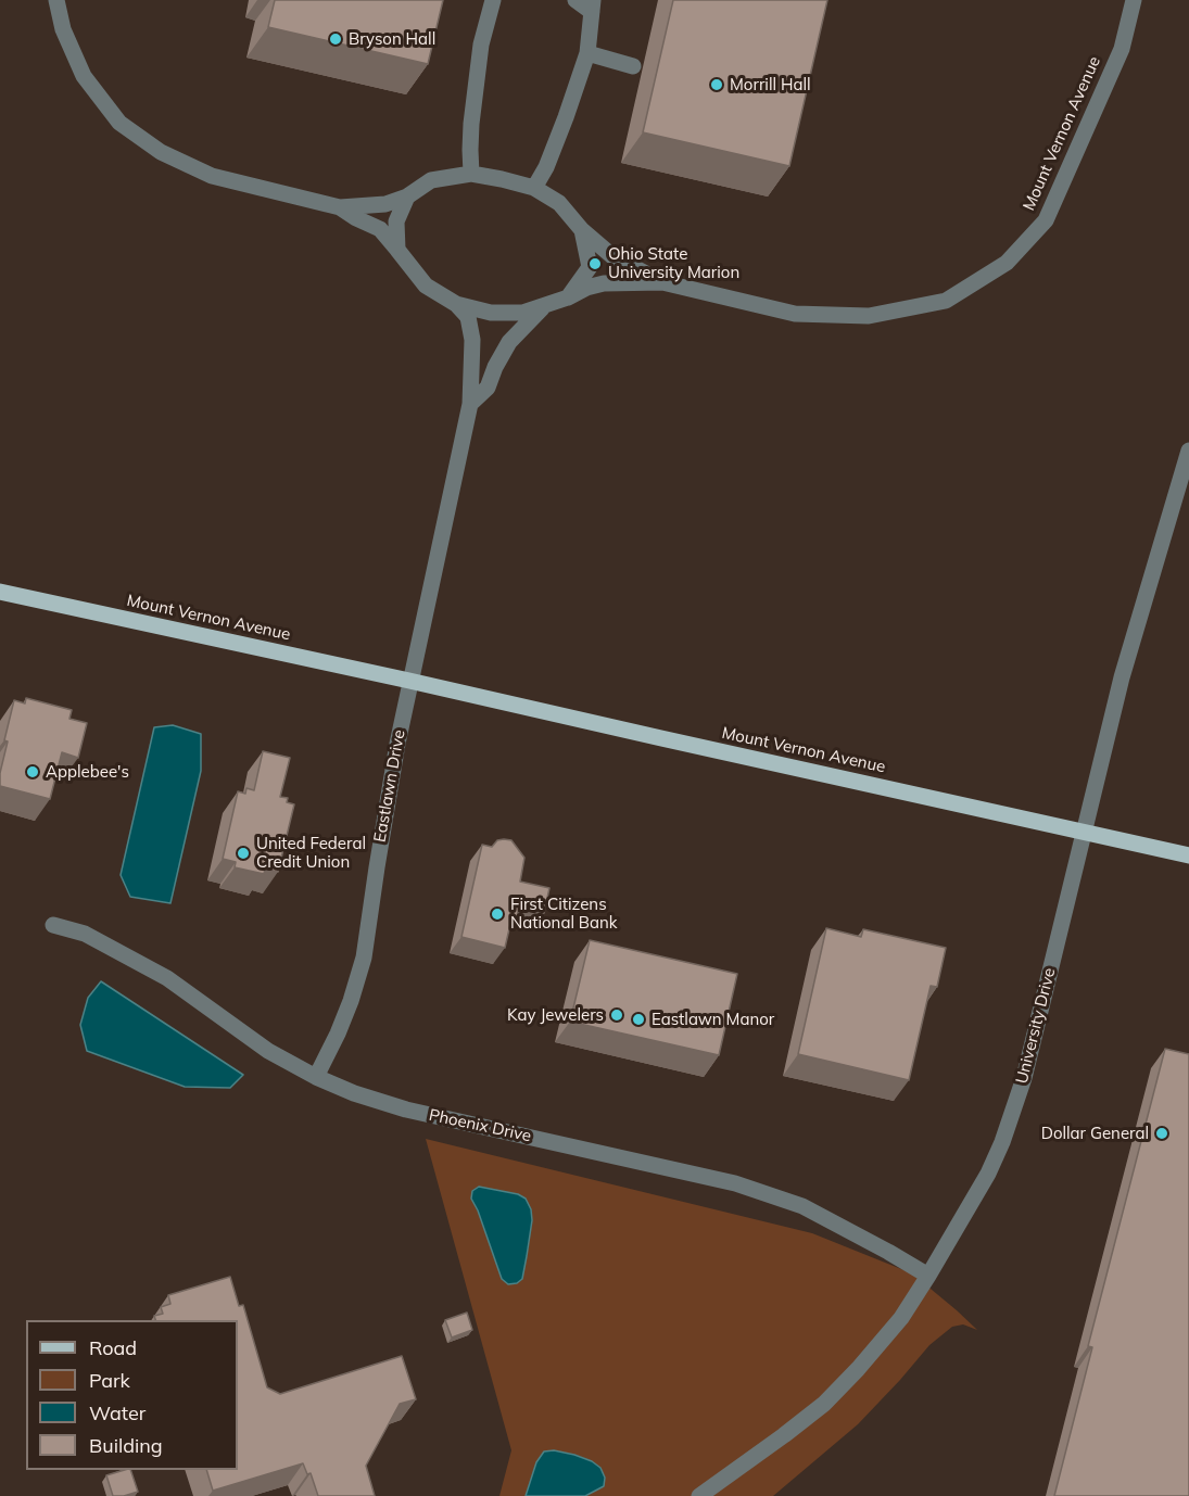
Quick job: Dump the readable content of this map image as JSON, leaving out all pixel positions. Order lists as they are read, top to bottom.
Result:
{
  "streets": {
    "main road": ["Mount Vernon Avenue"],
    "street": ["Eastlawn Drive", "University Drive", "Phoenix Drive"]
  },
  "crossings": [
    ["Mount Vernon Avenue", "Eastlawn Drive"],
    ["Mount Vernon Avenue", "University Drive"],
    ["Eastlawn Drive", "Phoenix Drive"],
    ["University Drive", "Phoenix Drive"]
  ],
  "places": [
    "Bryson Hall",
    "Morrill Hall",
    "Ohio State University Marion",
    "Applebee's",
    "United Federal Credit Union",
    "First Citizens National Bank",
    "Kay Jewelers",
    "Eastlawn Manor",
    "Dollar General"
  ],
  "legend": [
    "Road",
    "Park",
    "Water",
    "Building"
  ]
}
